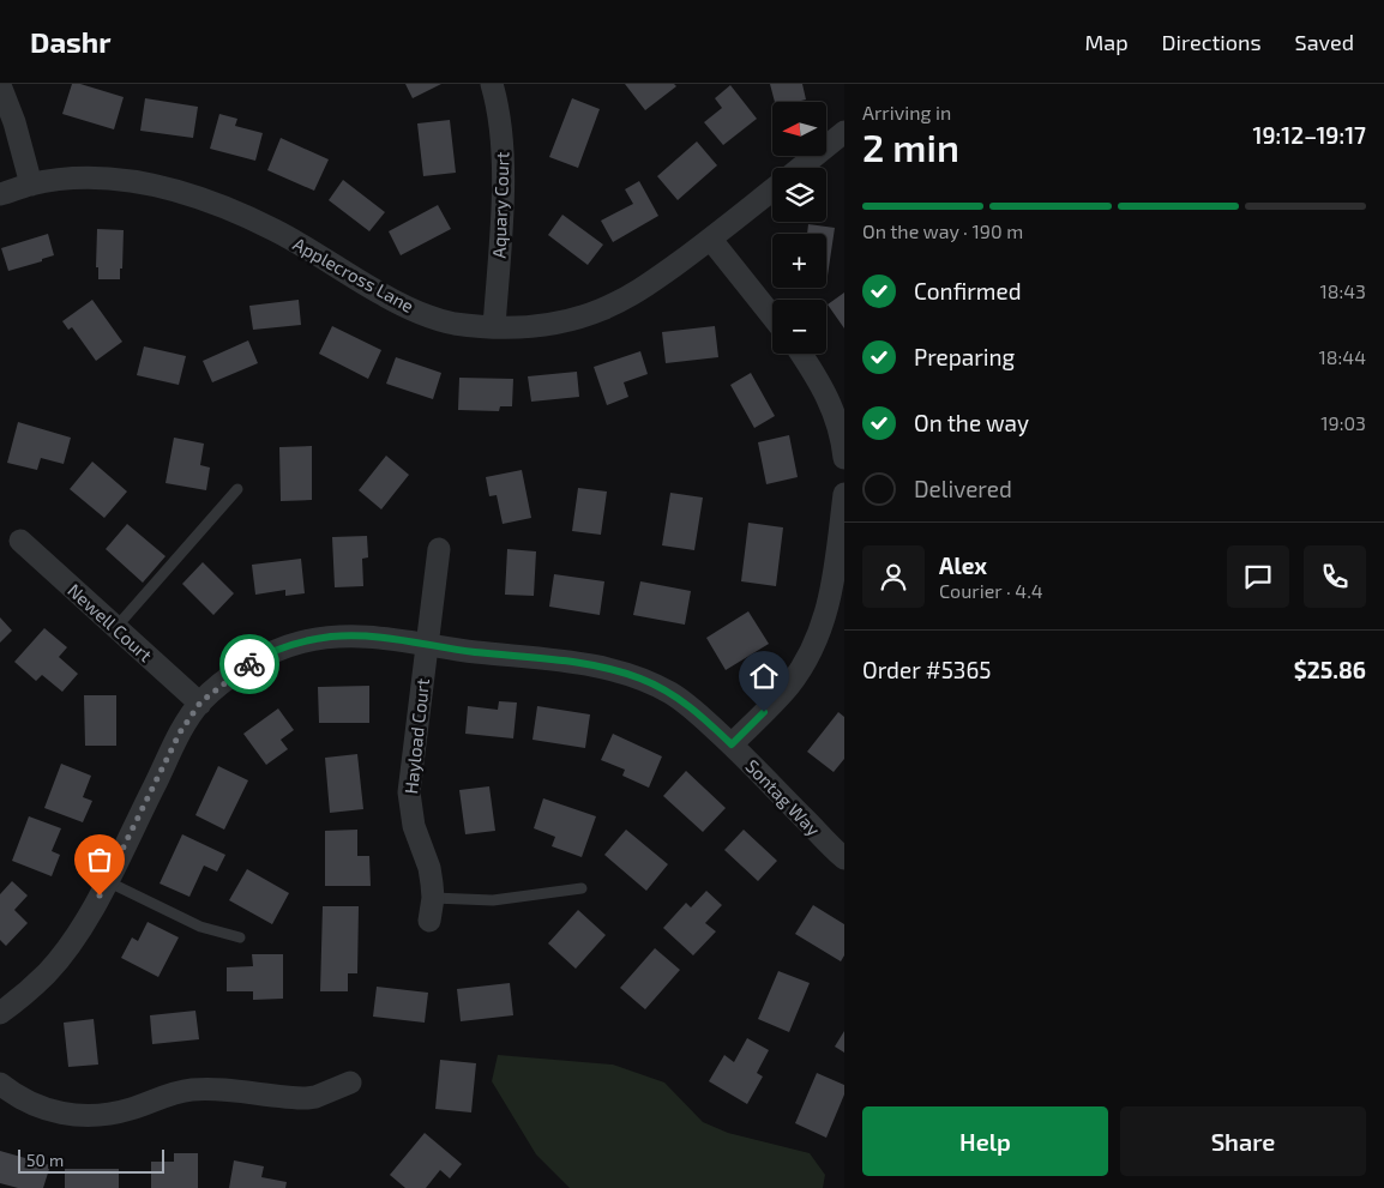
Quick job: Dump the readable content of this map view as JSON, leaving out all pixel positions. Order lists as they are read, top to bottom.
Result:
{
  "streets": {
    "street": [
      "Aquary Court",
      "Applecross Lane",
      "Newell Court",
      "Hayload Court",
      "Sontag Way"
    ]
  },
  "crossings": [
    ["Aquary Court", "Applecross Lane"],
    ["Newell Court", "Sontag Way"],
    ["Hayload Court", "Sontag Way"]
  ],
  "scale_bar": "50 m",
  "north": "left",
  "page": {
    "header": "Dashr",
    "nav": ["Map", "Directions", "Saved"],
    "heading": ["2 min", "Arriving in", "19:12–19:17"],
    "panel": [
      "Alex",
      "Courier · 4.4",
      "Order #5365",
      "$25.86"
    ],
    "map_buttons": ["+", "−"],
    "bar": "On the way · 190 m",
    "list": [
      ["Confirmed", "18:43"],
      ["Preparing", "18:44"],
      ["On the way", "19:03"],
      "Delivered"
    ],
    "buttons": ["Help", "Share"],
    "scale": "50 m"
  }
}
